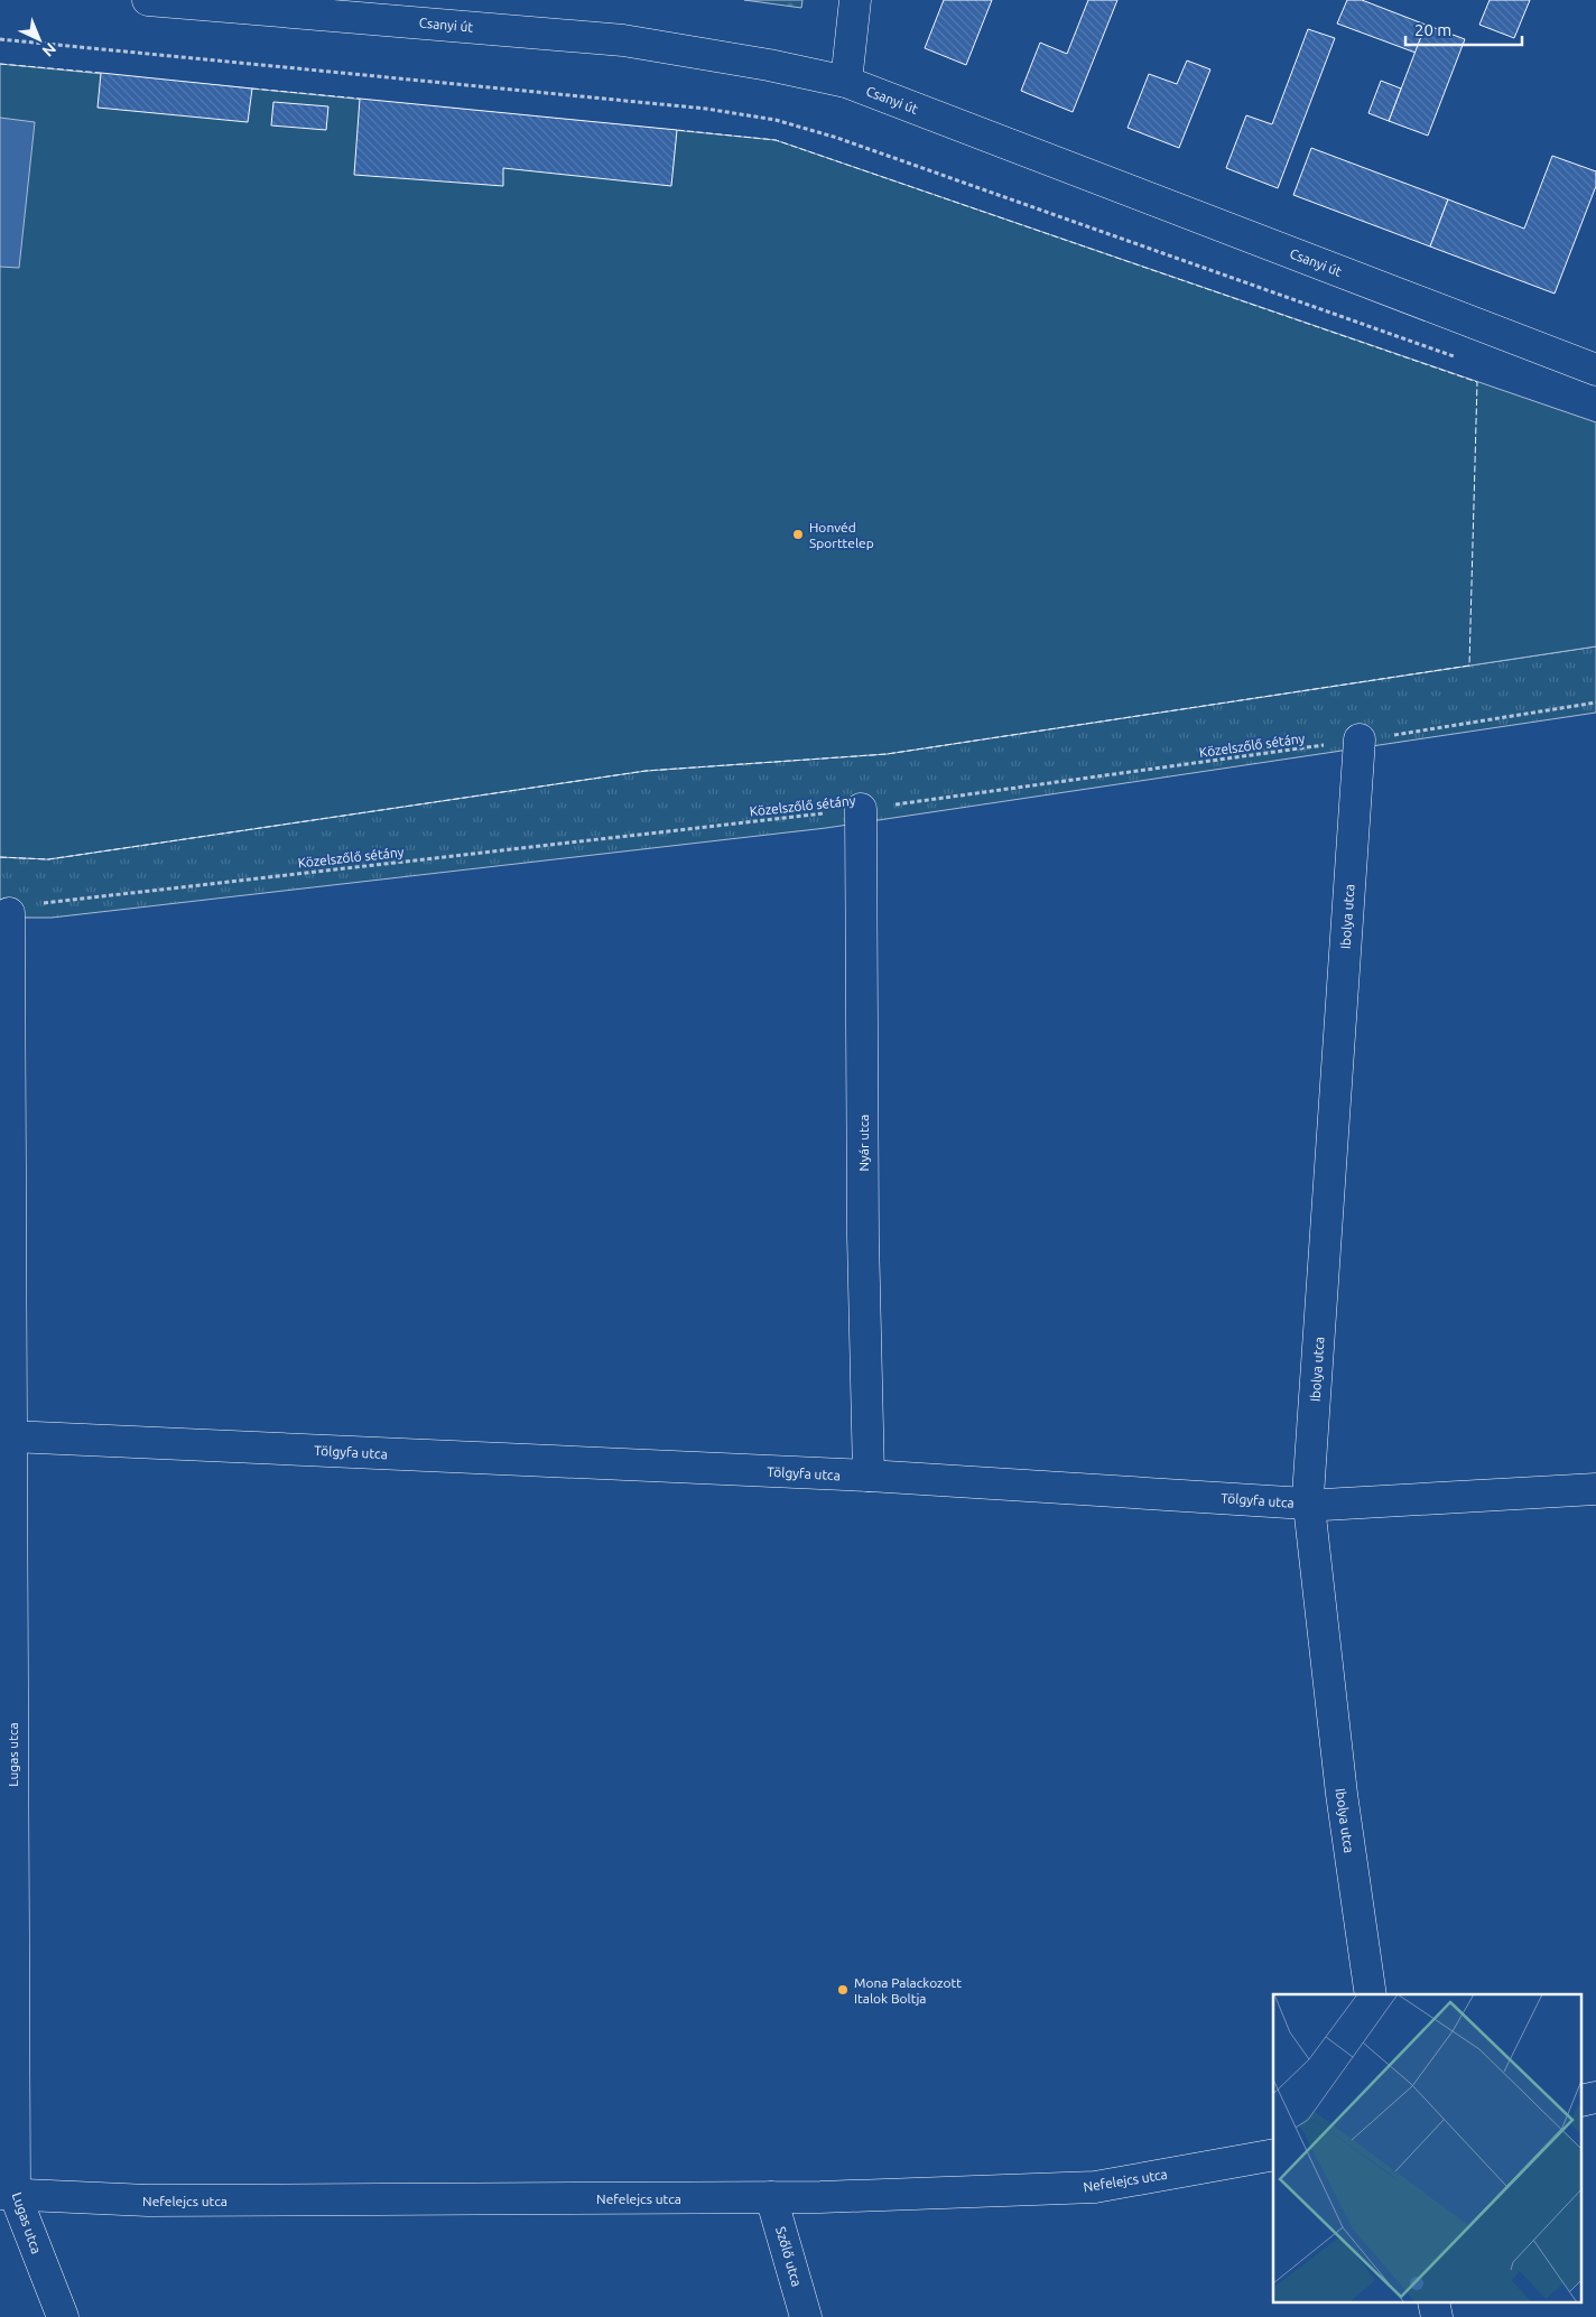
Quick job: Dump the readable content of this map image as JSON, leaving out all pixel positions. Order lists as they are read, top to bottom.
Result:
{
  "streets": {
    "street": [
      "Csanyi út",
      "Ibolya utca",
      "Nyár utca",
      "Tölgyfa utca",
      "Lugas utca",
      "Nefelejcs utca",
      "Szőlő utca"
    ],
    "path": ["Közelszőlő sétány"]
  },
  "crossings": [
    ["Közelszőlő sétány", "Ibolya utca"],
    ["Közelszőlő sétány", "Nyár utca"],
    ["Közelszőlő sétány", "Lugas utca"],
    ["Ibolya utca", "Tölgyfa utca"],
    ["Nyár utca", "Tölgyfa utca"],
    ["Tölgyfa utca", "Lugas utca"],
    ["Lugas utca", "Nefelejcs utca"],
    ["Nefelejcs utca", "Szőlő utca"]
  ],
  "places": ["Honvéd Sporttelep", "Mona Palackozott Italok Boltja"],
  "scale_bar": "20 m",
  "north": "bottom right"
}
